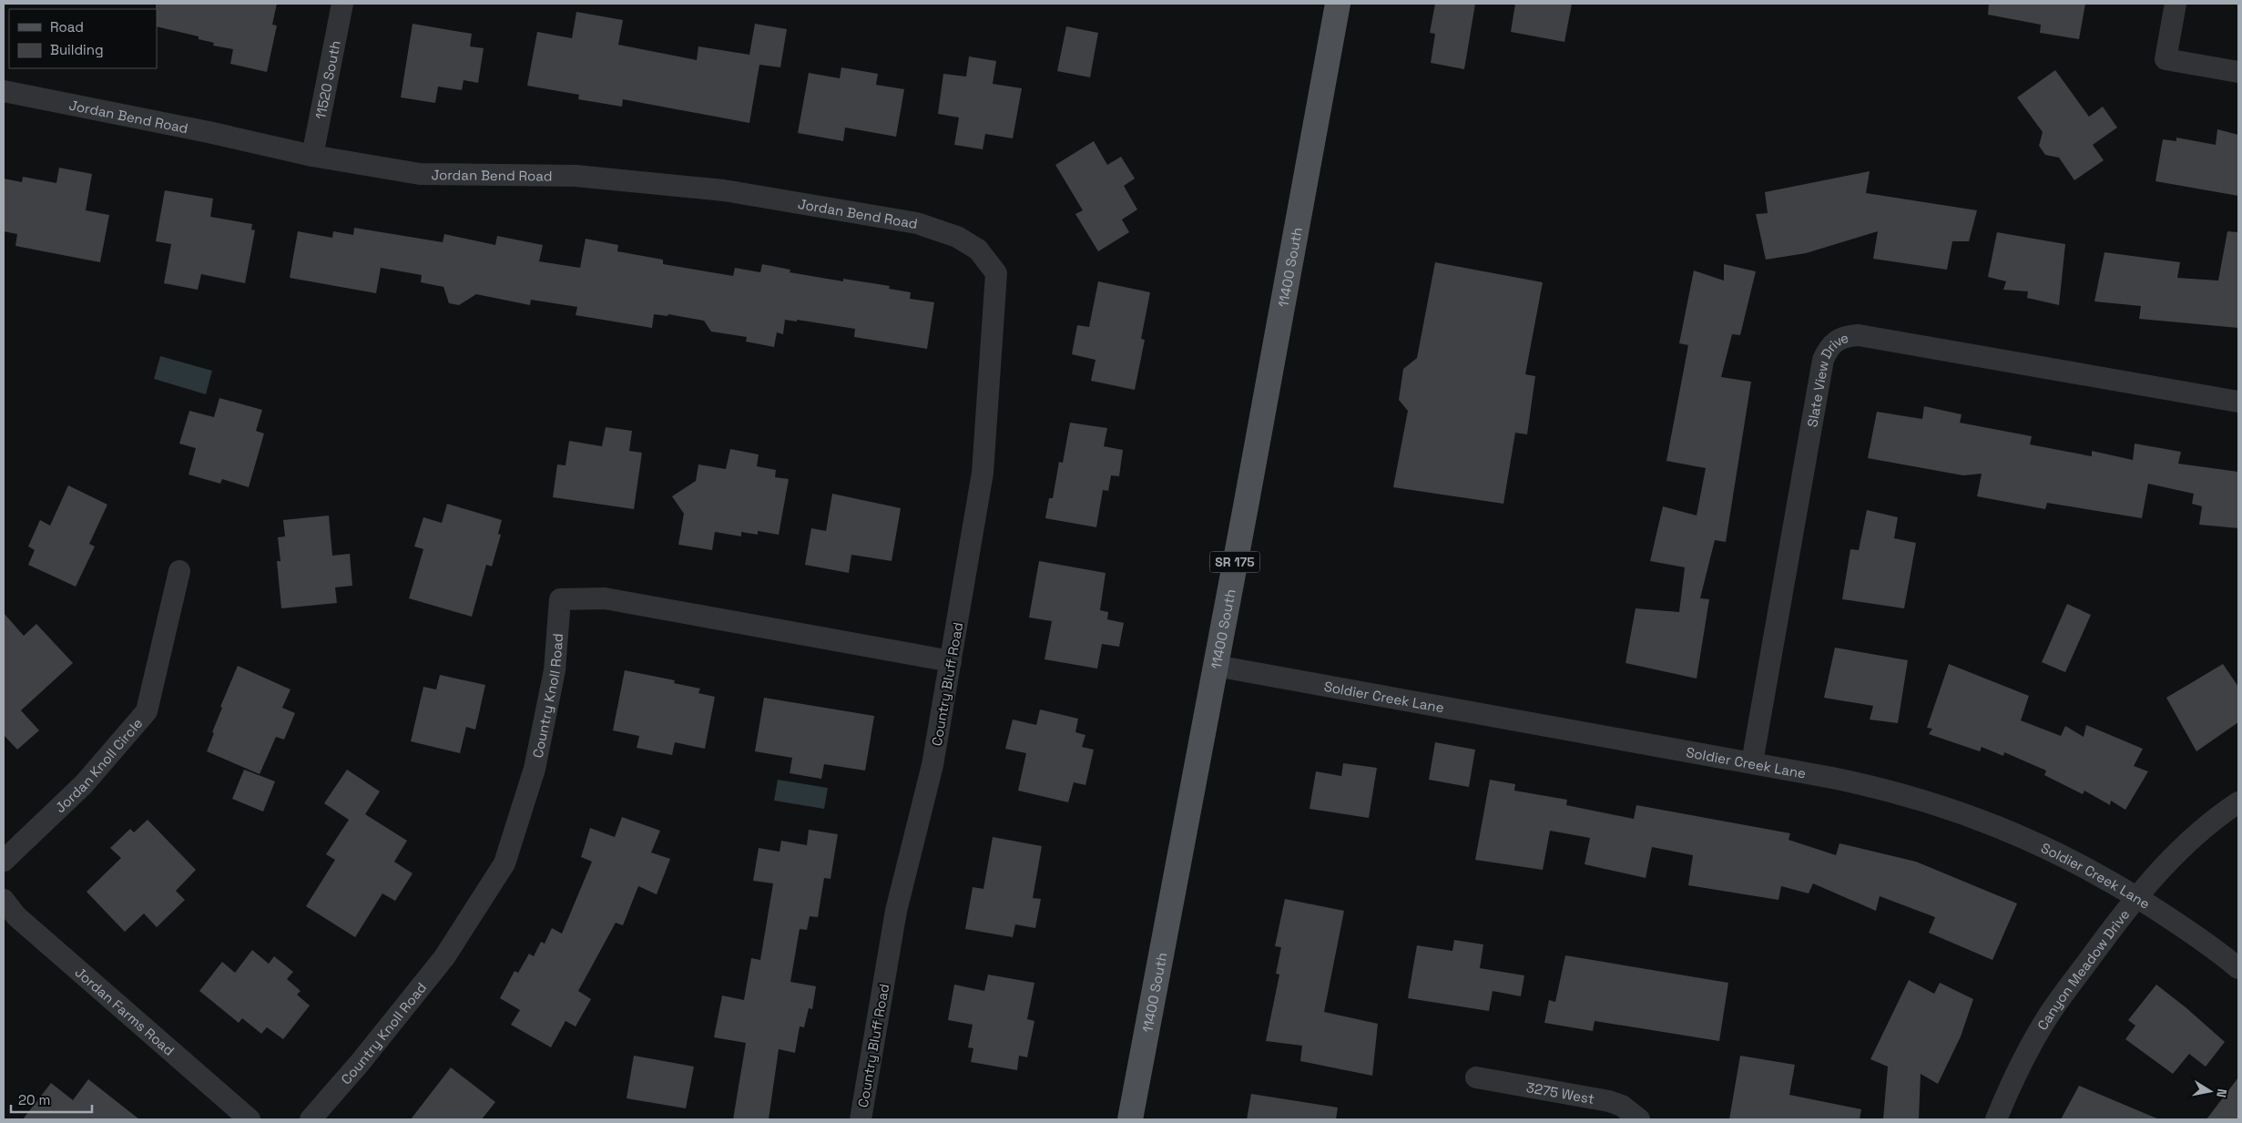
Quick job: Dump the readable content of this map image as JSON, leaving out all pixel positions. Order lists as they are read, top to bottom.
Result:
{
  "streets": {
    "main road": ["11400 South", "SR 175"],
    "street": [
      "11520 South",
      "Jordan Bend Road",
      "Slate View Drive",
      "Country Bluff Road",
      "Country Knoll Road",
      "Soldier Creek Lane",
      "Jordan Knoll Circle",
      "Canyon Meadow Drive",
      "Jordan Farms Road",
      "3275 West"
    ]
  },
  "crossings": [
    ["11520 South", "Jordan Bend Road"],
    ["Jordan Bend Road", "Country Bluff Road"],
    ["11400 South", "Soldier Creek Lane"],
    ["Slate View Drive", "Soldier Creek Lane"],
    ["Country Bluff Road", "Country Knoll Road"],
    ["Soldier Creek Lane", "Canyon Meadow Drive"]
  ],
  "legend": ["Road", "Building"],
  "scale_bar": "20 m",
  "north": "right"
}
